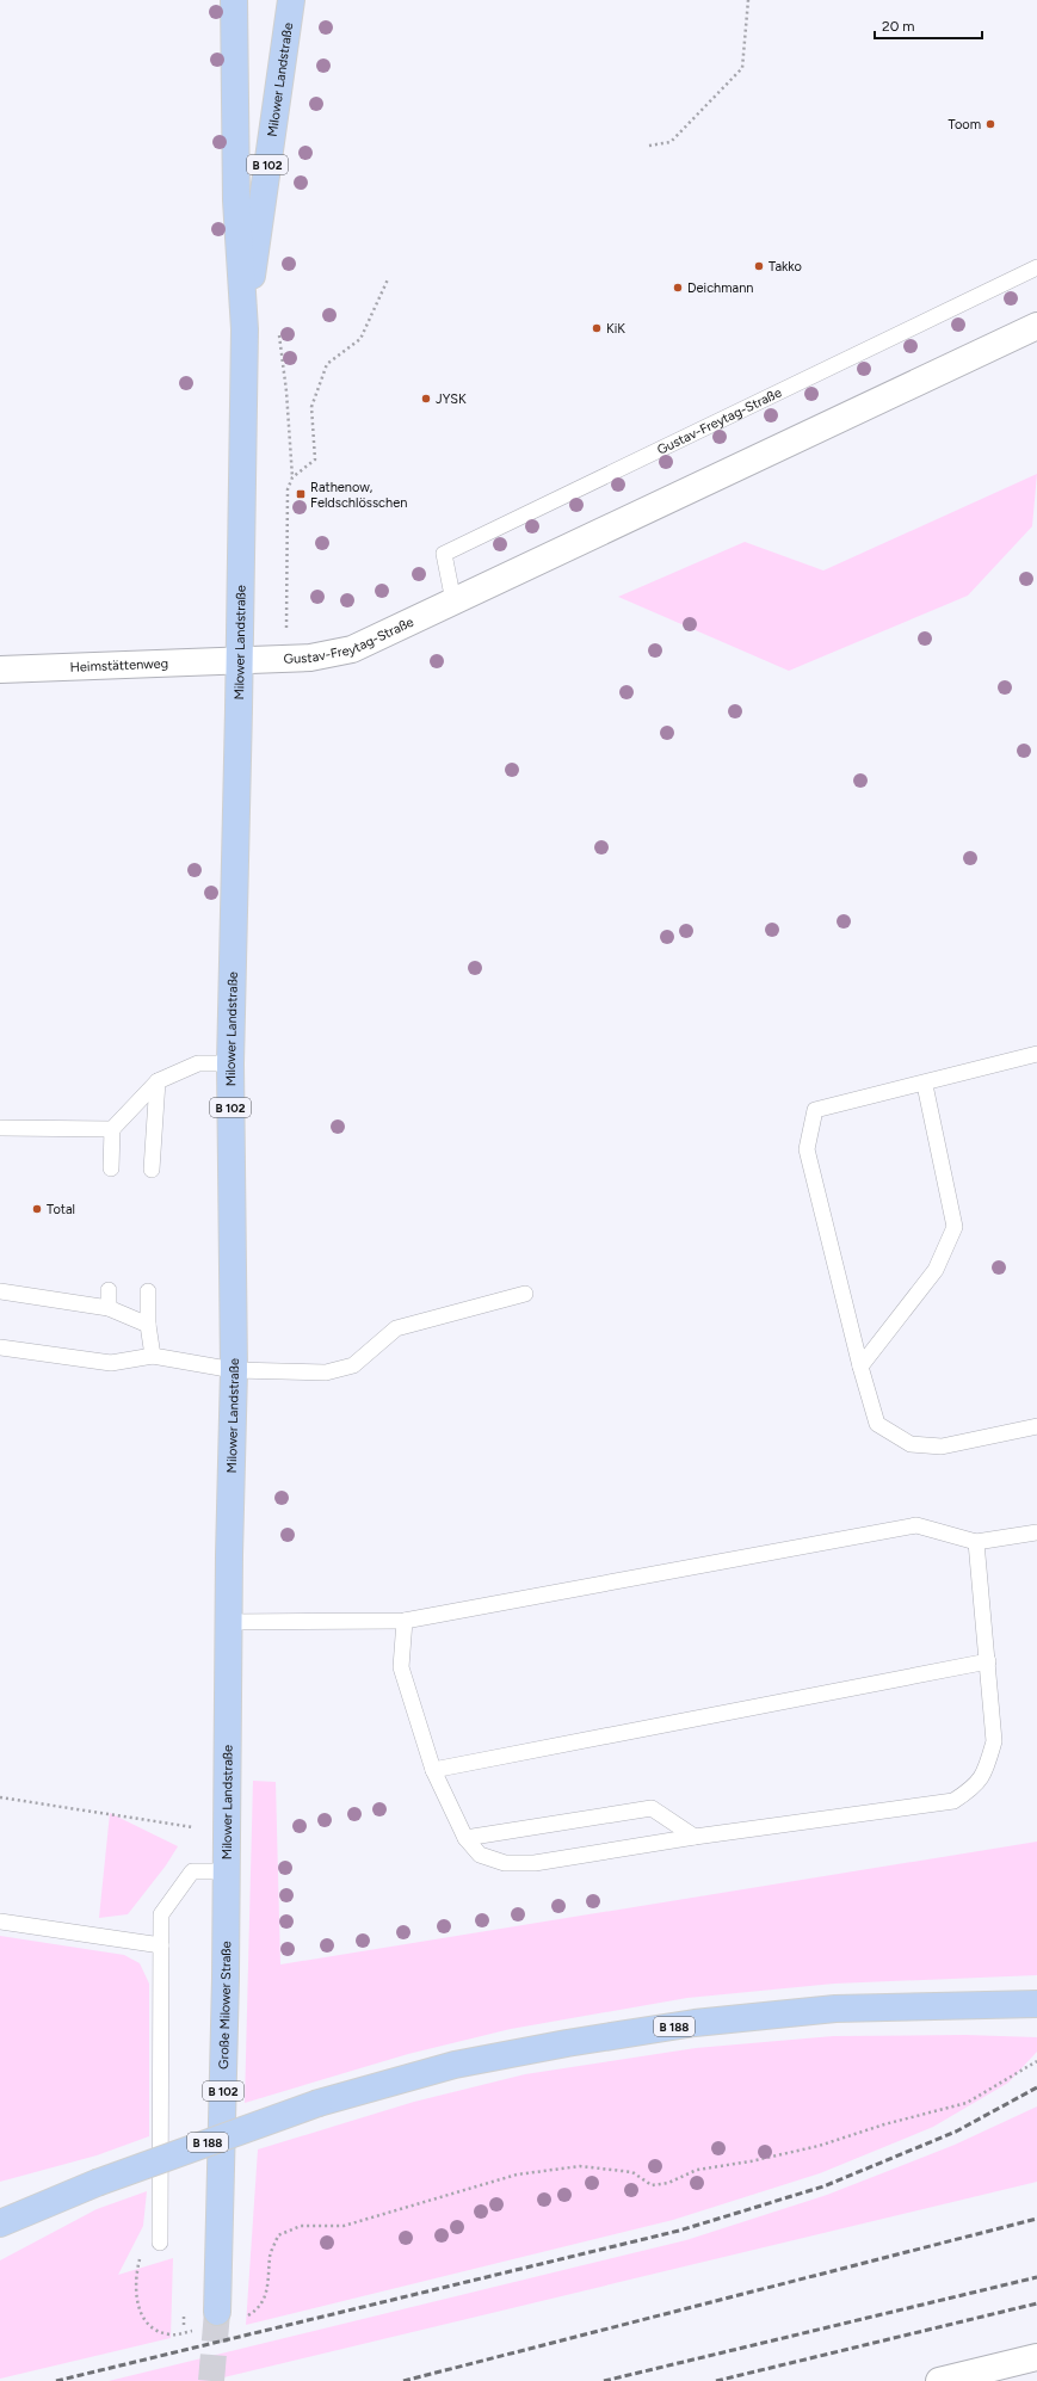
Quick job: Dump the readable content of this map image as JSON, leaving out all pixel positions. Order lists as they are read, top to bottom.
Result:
{
  "streets": {
    "main road": [
      "Milower Landstraße",
      "B 102",
      "Große Milower Straße",
      "B 188"
    ],
    "street": ["Gustav-Freytag-Straße", "Heimstättenweg"]
  },
  "crossings": [
    ["Milower Landstraße", "Gustav-Freytag-Straße"],
    ["Milower Landstraße", "Heimstättenweg"],
    ["Milower Landstraße", "Große Milower Straße"],
    ["Gustav-Freytag-Straße", "Heimstättenweg"]
  ],
  "places": {
    "other": [
      "Toom",
      "Takko",
      "Deichmann",
      "KiK",
      "JYSK",
      "Total"
    ],
    "transit": ["Rathenow, Feldschlösschen"]
  },
  "scale_bar": "20 m"
}
